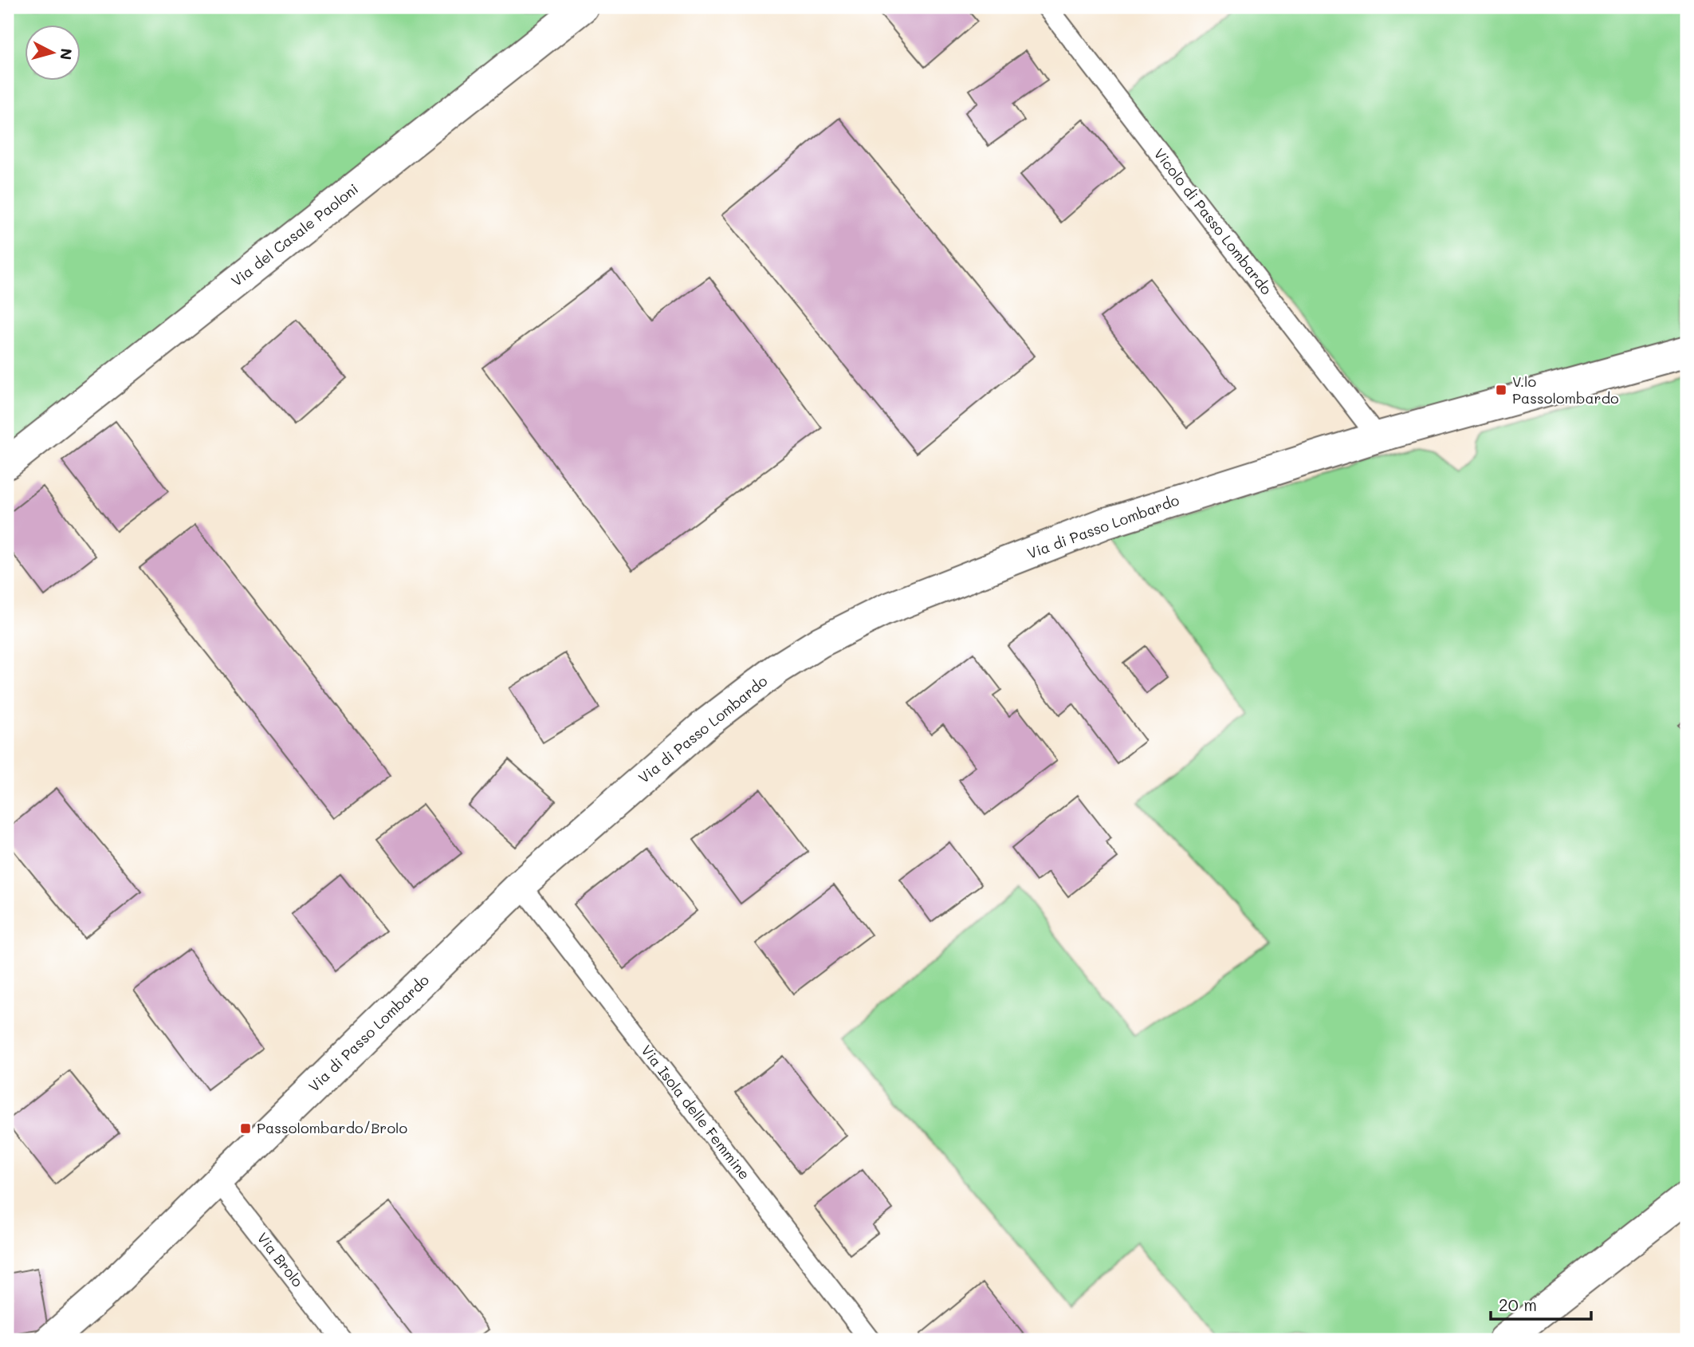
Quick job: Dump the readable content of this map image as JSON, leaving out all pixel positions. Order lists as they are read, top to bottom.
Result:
{
  "streets": {
    "street": ["Via del Casale Paoloni", "Via di Passo Lombardo"],
    "lane": ["Vicolo di Passo Lombardo", "Via Isola delle Femmine", "Via Brolo"]
  },
  "crossings": [
    ["Vicolo di Passo Lombardo", "Via di Passo Lombardo"],
    ["Via di Passo Lombardo", "Via Isola delle Femmine"],
    ["Via di Passo Lombardo", "Via Brolo"]
  ],
  "places": {
    "transit": ["V.lo Passolombardo", "Passolombardo/Brolo"]
  },
  "scale_bar": "20 m",
  "north": "right"
}
